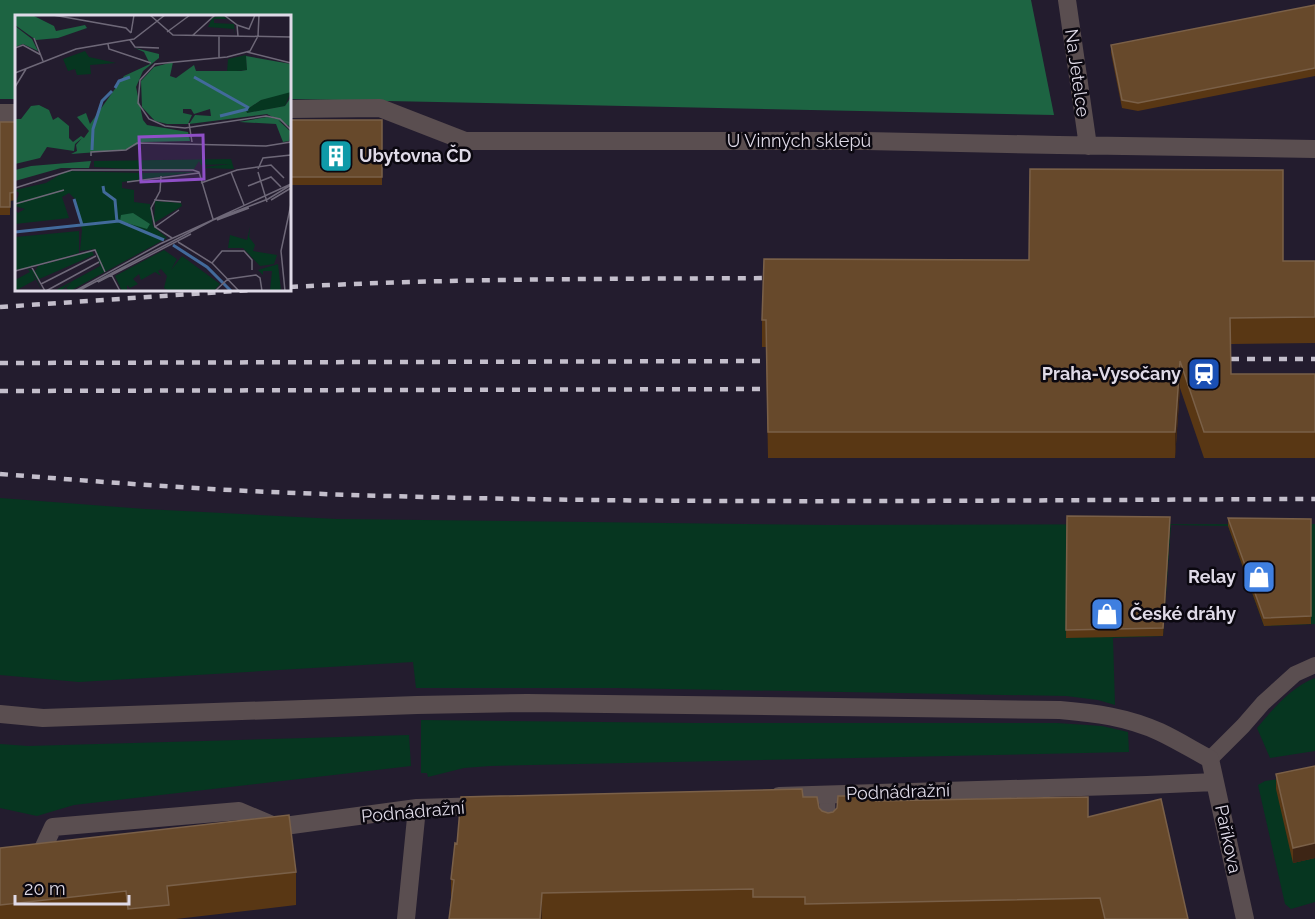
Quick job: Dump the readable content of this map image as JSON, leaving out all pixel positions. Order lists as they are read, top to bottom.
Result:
{
  "streets": {
    "street": [
      "Na Jetelce",
      "U Vinných sklepů",
      "Podnádražní",
      "Paříkova"
    ]
  },
  "crossings": [
    ["Na Jetelce", "U Vinných sklepů"],
    ["Podnádražní", "Paříkova"]
  ],
  "places": {
    "building": ["Ubytovna ČD"],
    "station": ["Praha-Vysočany"],
    "shop": ["Relay", "České dráhy"]
  },
  "scale_bar": "20 m"
}
